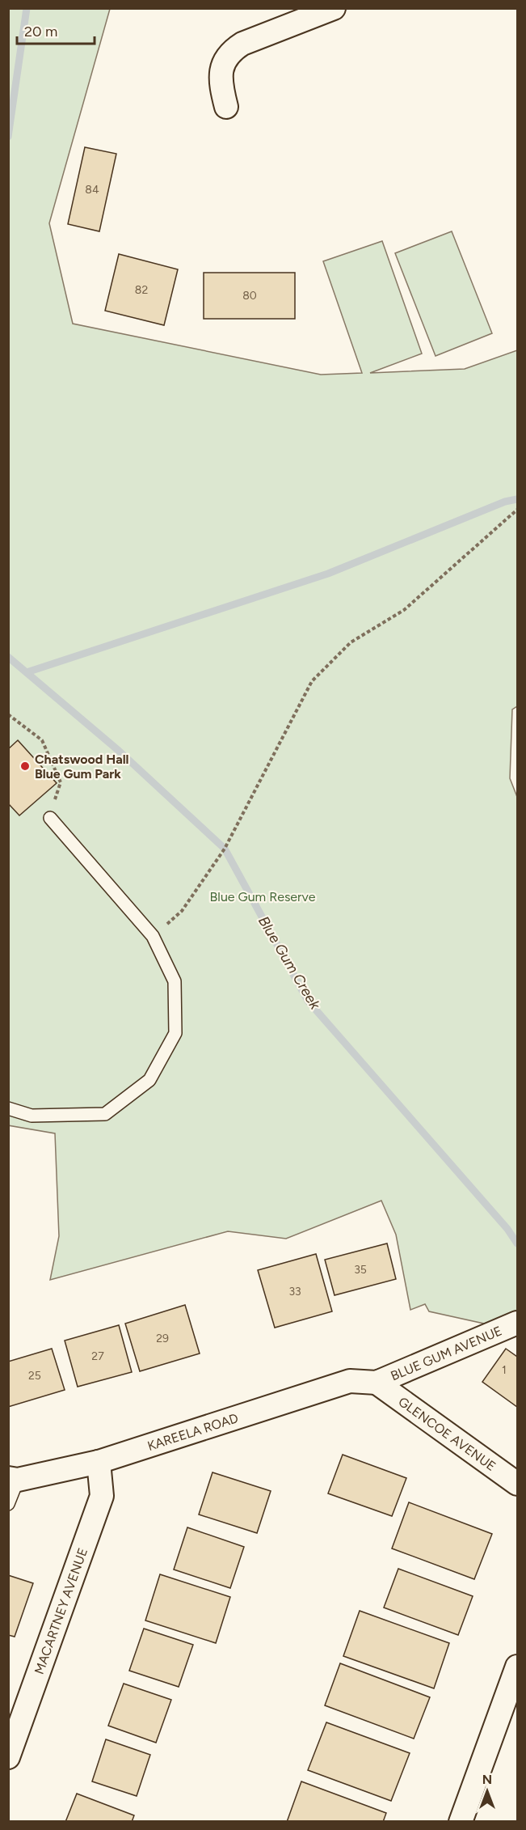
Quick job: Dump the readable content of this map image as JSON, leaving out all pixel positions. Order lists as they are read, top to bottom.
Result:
{
  "streets": {
    "street": [
      "BLUE GUM AVENUE",
      "KAREELA ROAD",
      "GLENCOE AVENUE",
      "MACARTNEY AVENUE"
    ]
  },
  "crossings": [
    ["BLUE GUM AVENUE", "KAREELA ROAD"],
    ["BLUE GUM AVENUE", "GLENCOE AVENUE"],
    ["KAREELA ROAD", "GLENCOE AVENUE"],
    ["KAREELA ROAD", "MACARTNEY AVENUE"]
  ],
  "water": ["Blue Gum Creek"],
  "parks": ["Blue Gum Reserve"],
  "places": ["Chatswood Hall Blue Gum Park"],
  "house_numbers": [
    "84",
    "82",
    "80",
    "35",
    "33",
    "29",
    "27",
    "1",
    "25"
  ],
  "scale_bar": "20 m",
  "north": "top"
}
